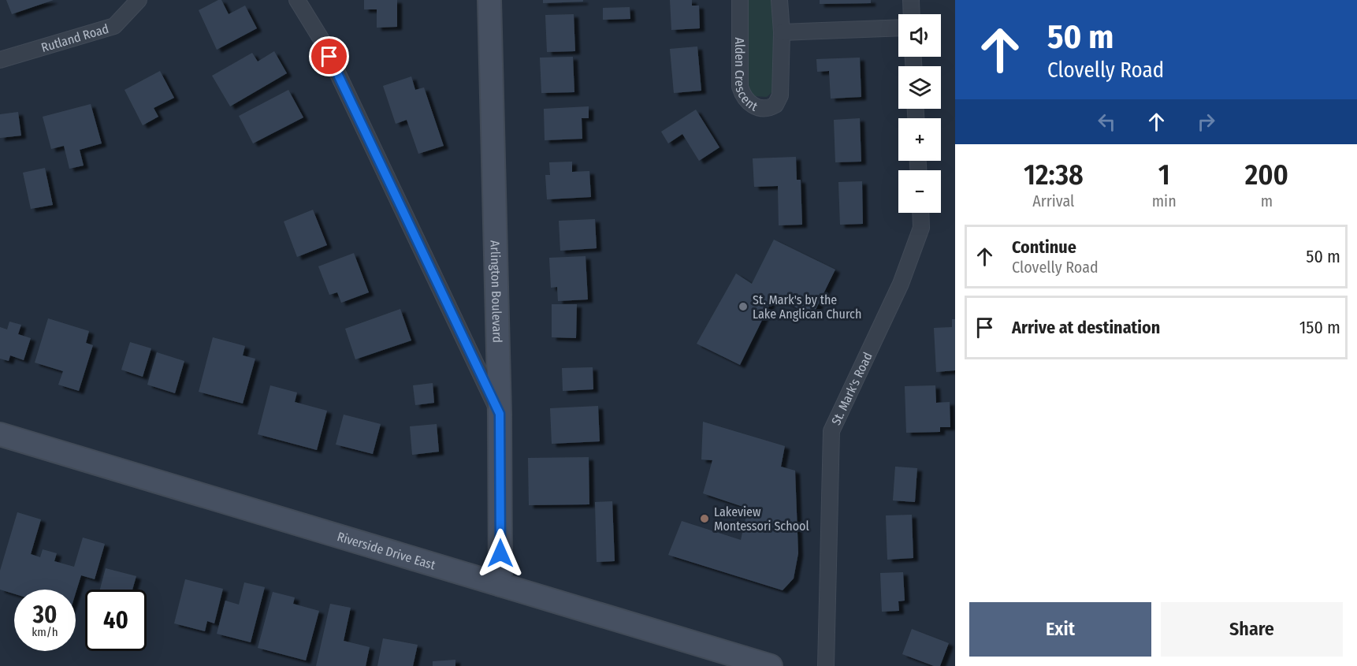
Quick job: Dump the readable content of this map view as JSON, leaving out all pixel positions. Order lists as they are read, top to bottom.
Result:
{
  "streets": {
    "street": [
      "Rutland Road",
      "Alden Crescent",
      "Arlington Boulevard",
      "St. Mark's Road",
      "Riverside Drive East"
    ]
  },
  "crossings": [
    ["Arlington Boulevard", "Riverside Drive East"]
  ],
  "places": ["St. Mark's by the Lake Anglican Church", "Lakeview Montessori School"],
  "page": {
    "turn": ["50 m", "Clovelly Road"],
    "map_buttons": ["+", "−"],
    "eta": [
      "12:38",
      "Arrival",
      "1",
      "min",
      "200",
      "m"
    ],
    "list": [
      {
        "name": "Continue",
        "note": "Clovelly Road",
        "value": "50 m"
      },
      {
        "name": "Arrive at destination",
        "value": "150 m"
      }
    ],
    "speed": "30 km/h",
    "limit": "40",
    "buttons": ["Exit", "Share"]
  }
}
